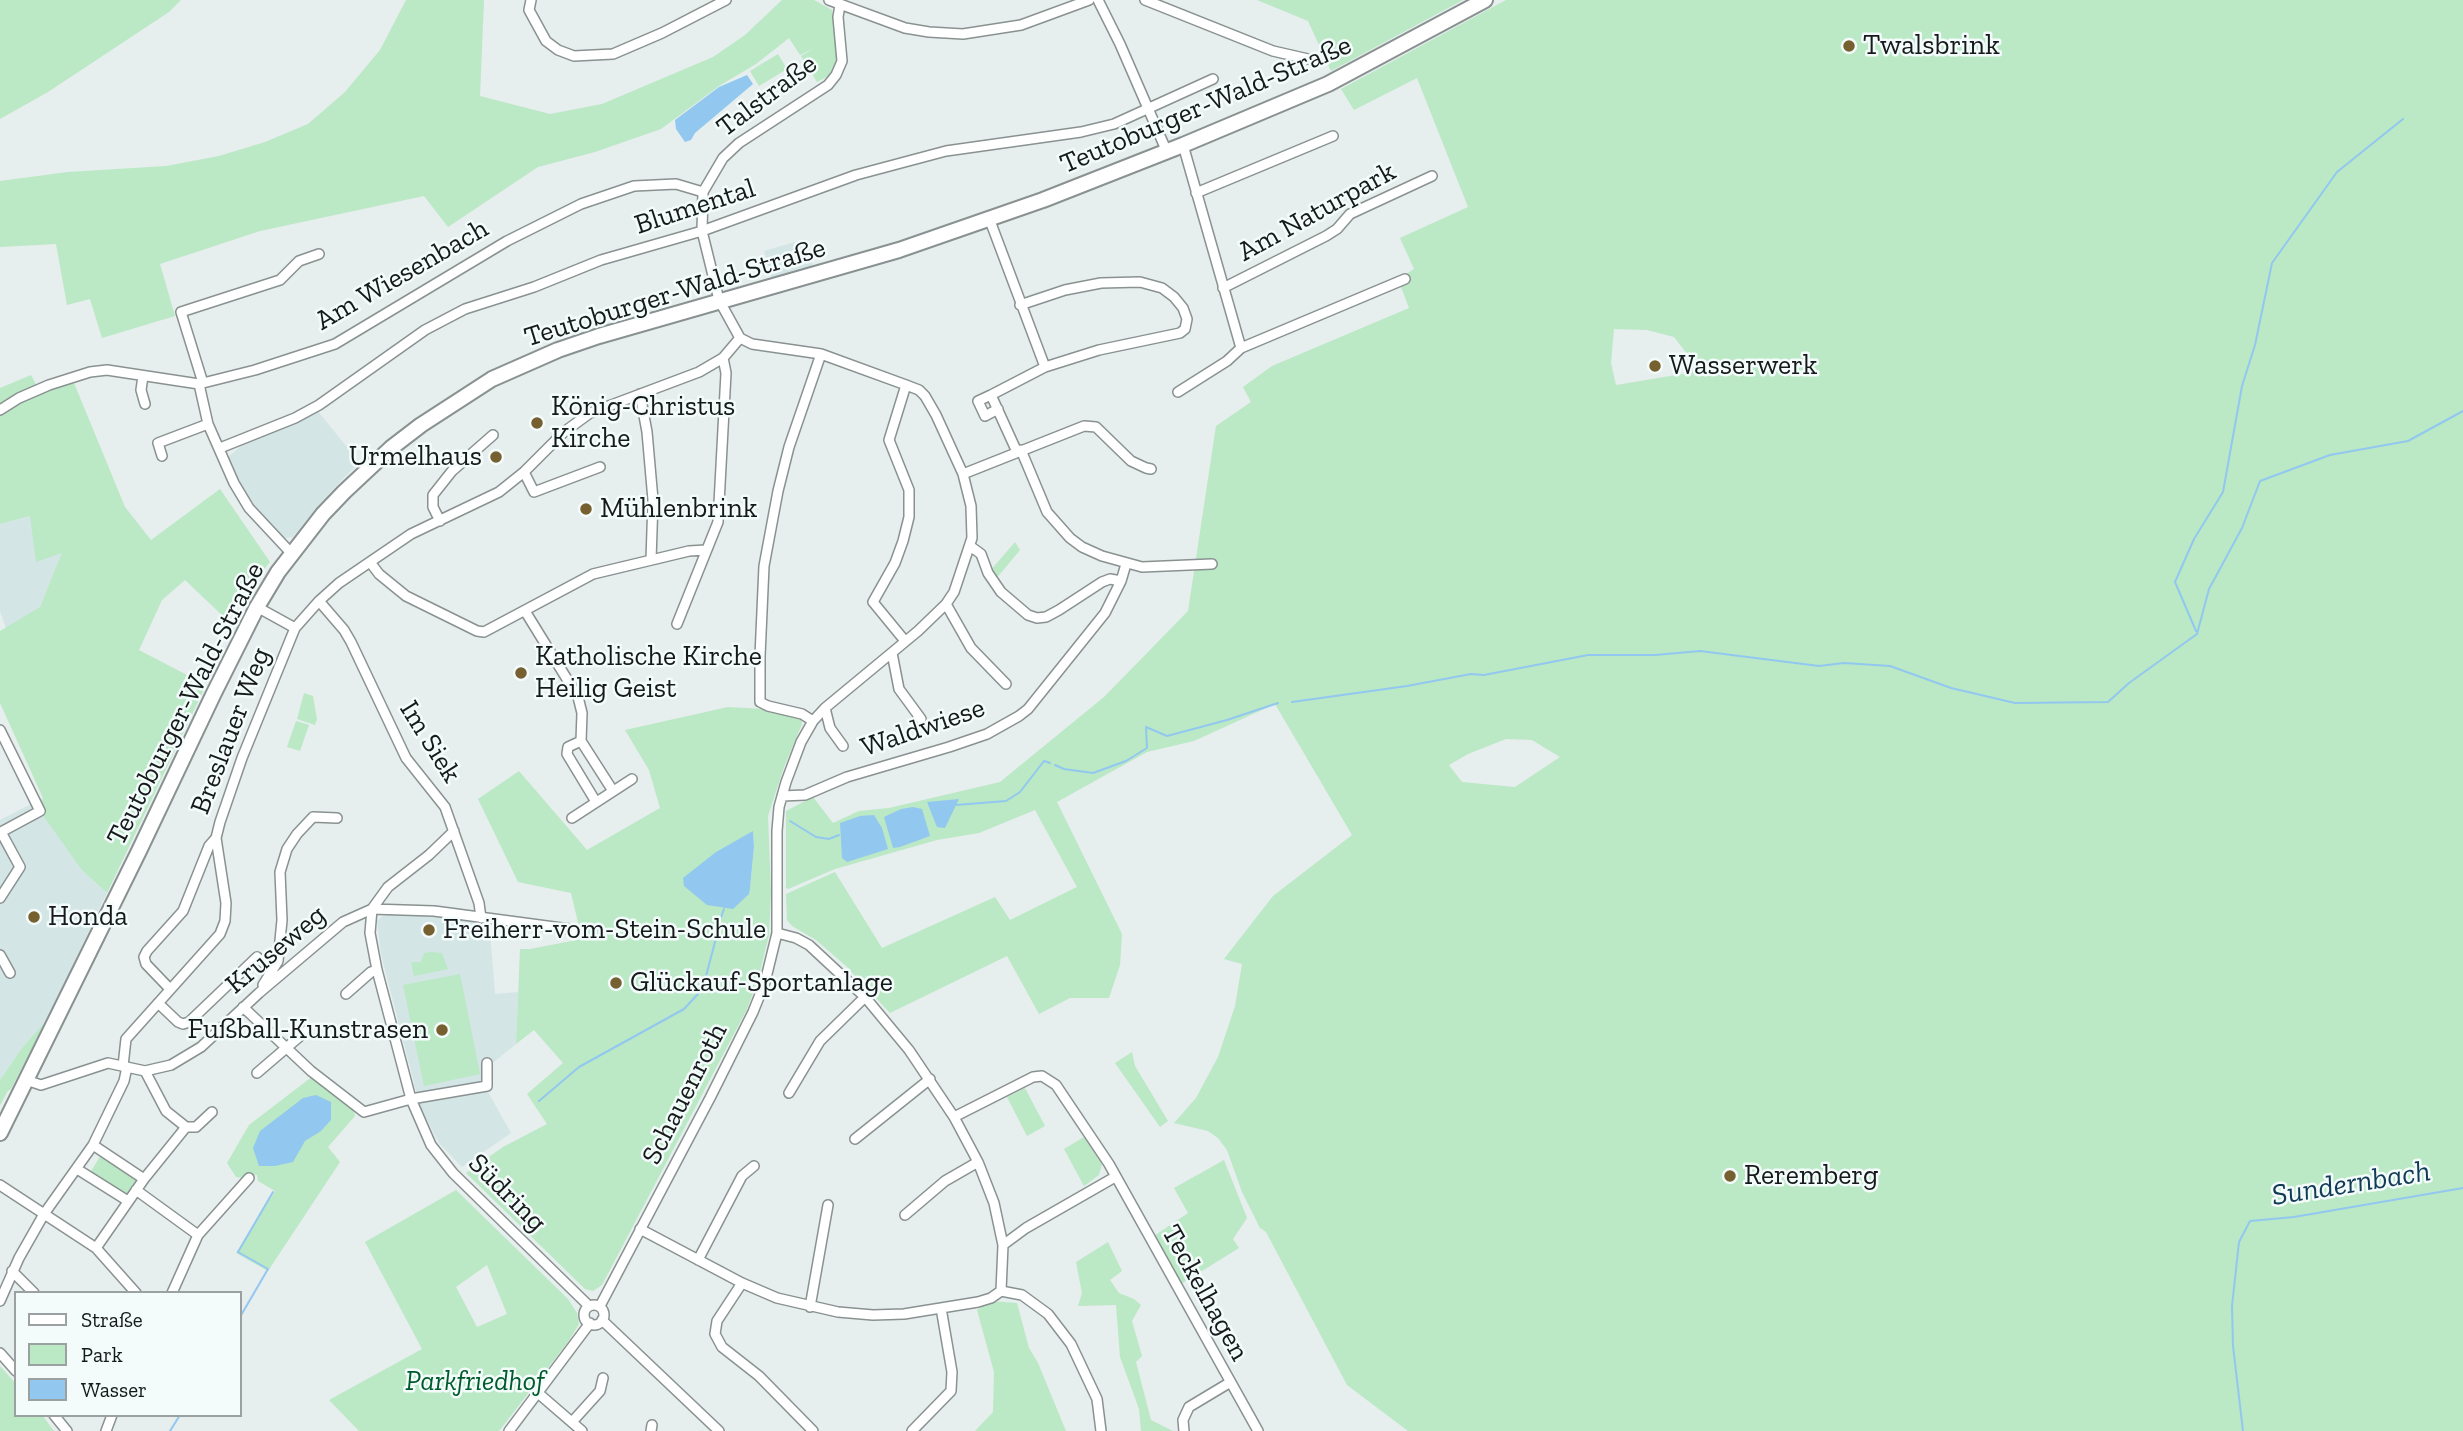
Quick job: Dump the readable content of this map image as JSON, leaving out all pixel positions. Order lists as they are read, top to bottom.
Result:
{
  "streets": {
    "main road": ["Teutoburger-Wald-Straße"],
    "street": [
      "Talstraße",
      "Blumental",
      "Am Naturpark",
      "Am Wiesenbach",
      "Waldwiese",
      "Breslauer Weg",
      "Im Siek",
      "Kruseweg",
      "Schauenroth",
      "Südring",
      "Teckelhagen"
    ]
  },
  "crossings": [
    ["Talstraße", "Teutoburger-Wald-Straße"],
    ["Talstraße", "Blumental"],
    ["Talstraße", "Am Wiesenbach"],
    ["Teutoburger-Wald-Straße", "Am Naturpark"],
    ["Teutoburger-Wald-Straße", "Breslauer Weg"],
    ["Teutoburger-Wald-Straße", "Kruseweg"],
    ["Waldwiese", "Schauenroth"],
    ["Breslauer Weg", "Kruseweg"],
    ["Im Siek", "Kruseweg"],
    ["Kruseweg", "Südring"],
    ["Schauenroth", "Südring"]
  ],
  "water": ["Sundernbach"],
  "parks": ["Parkfriedhof"],
  "places": [
    "Twalsbrink",
    "Wasserwerk",
    "König-Christus Kirche",
    "Urmelhaus",
    "Mühlenbrink",
    "Katholische Kirche Heilig Geist",
    "Honda",
    "Freiherr-vom-Stein-Schule",
    "Glückauf-Sportanlage",
    "Fußball-Kunstrasen",
    "Reremberg"
  ],
  "legend": ["Straße", "Park", "Wasser"]
}
